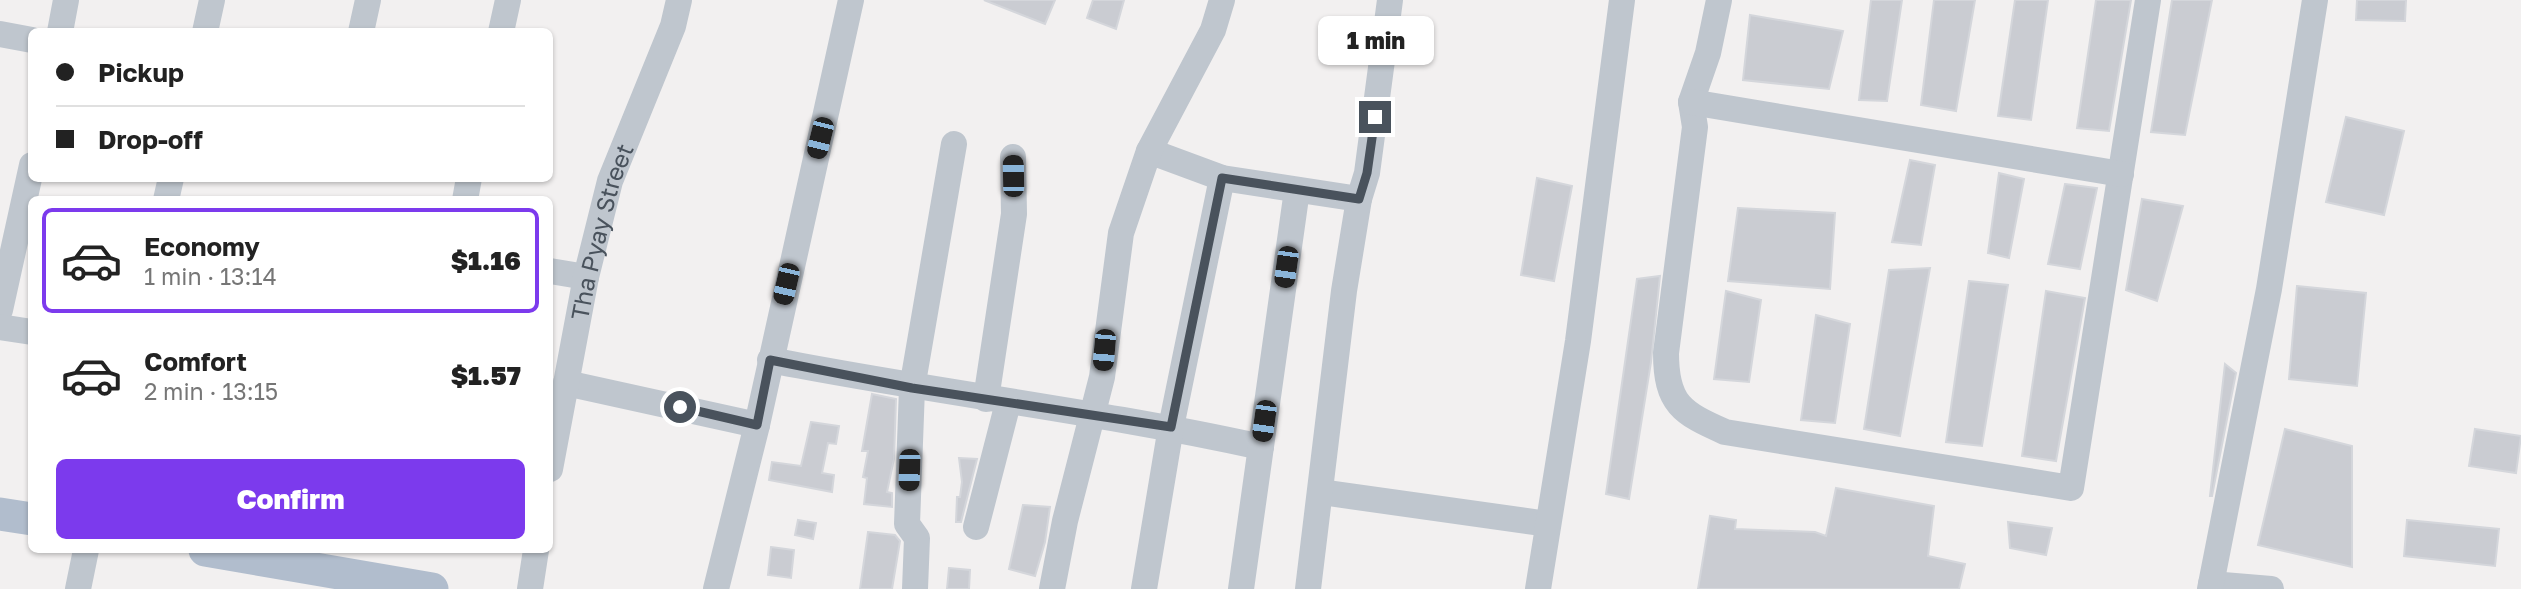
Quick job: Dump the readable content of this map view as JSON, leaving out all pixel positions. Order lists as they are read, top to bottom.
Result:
{
  "streets": {
    "street": ["Tha Pyay Street"]
  },
  "page": {
    "bubble": "1 min",
    "banner": ["Pickup", "Drop-off"],
    "list": [
      {
        "name": "Economy",
        "note": "1 min · 13:14",
        "value": "$1.16"
      },
      {
        "name": "Comfort",
        "note": "2 min · 13:15",
        "value": "$1.57"
      }
    ],
    "buttons": "Confirm"
  }
}
